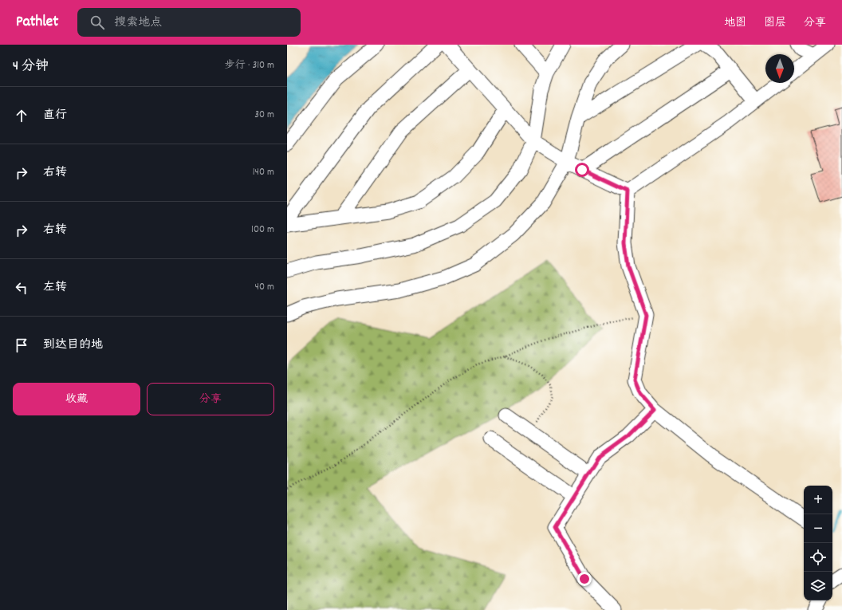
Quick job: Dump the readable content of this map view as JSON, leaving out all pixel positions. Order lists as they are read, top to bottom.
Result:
{
  "north": "bottom",
  "page": {
    "header": "Pathlet",
    "search": "搜索地点",
    "nav": ["地图", "图层", "分享"],
    "heading": ["4 分钟", "步行 · 310 m"],
    "list": [
      ["直行", "30 m"],
      ["右转", "140 m"],
      ["右转", "100 m"],
      ["左转", "40 m"],
      "到达目的地"
    ],
    "buttons": ["收藏", "分享"],
    "map_buttons": ["+", "−"]
  }
}
